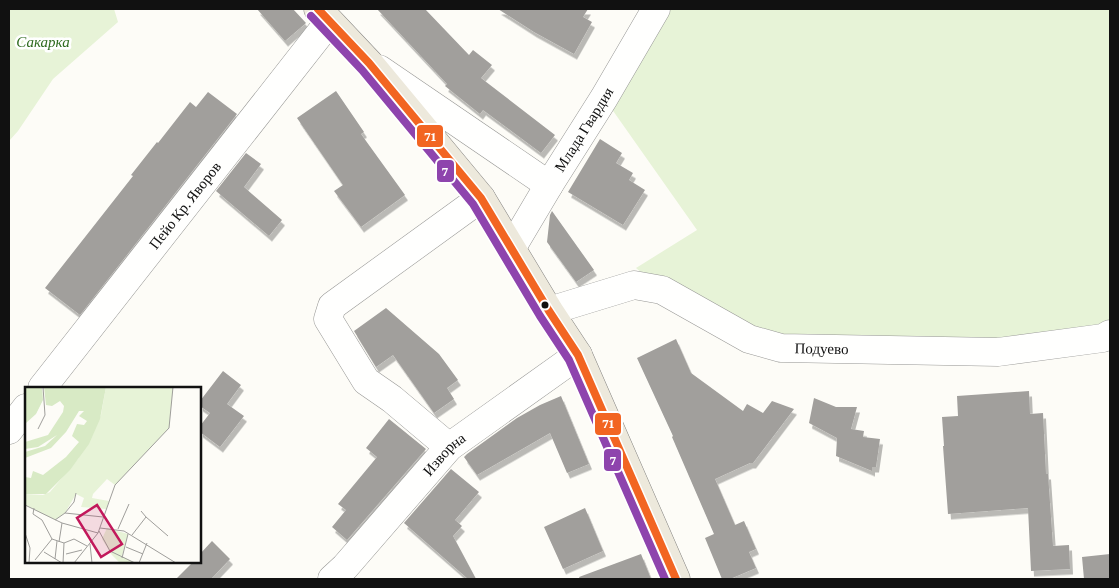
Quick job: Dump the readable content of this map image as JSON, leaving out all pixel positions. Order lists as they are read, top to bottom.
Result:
{
  "streets": {
    "street": [
      "Млада Гвардия",
      "Пейо Кр. Яворов",
      "Подуево",
      "Изворна"
    ]
  },
  "parks": ["Сакарка"],
  "lines": ["transit line 71", "transit line 7"]
}
